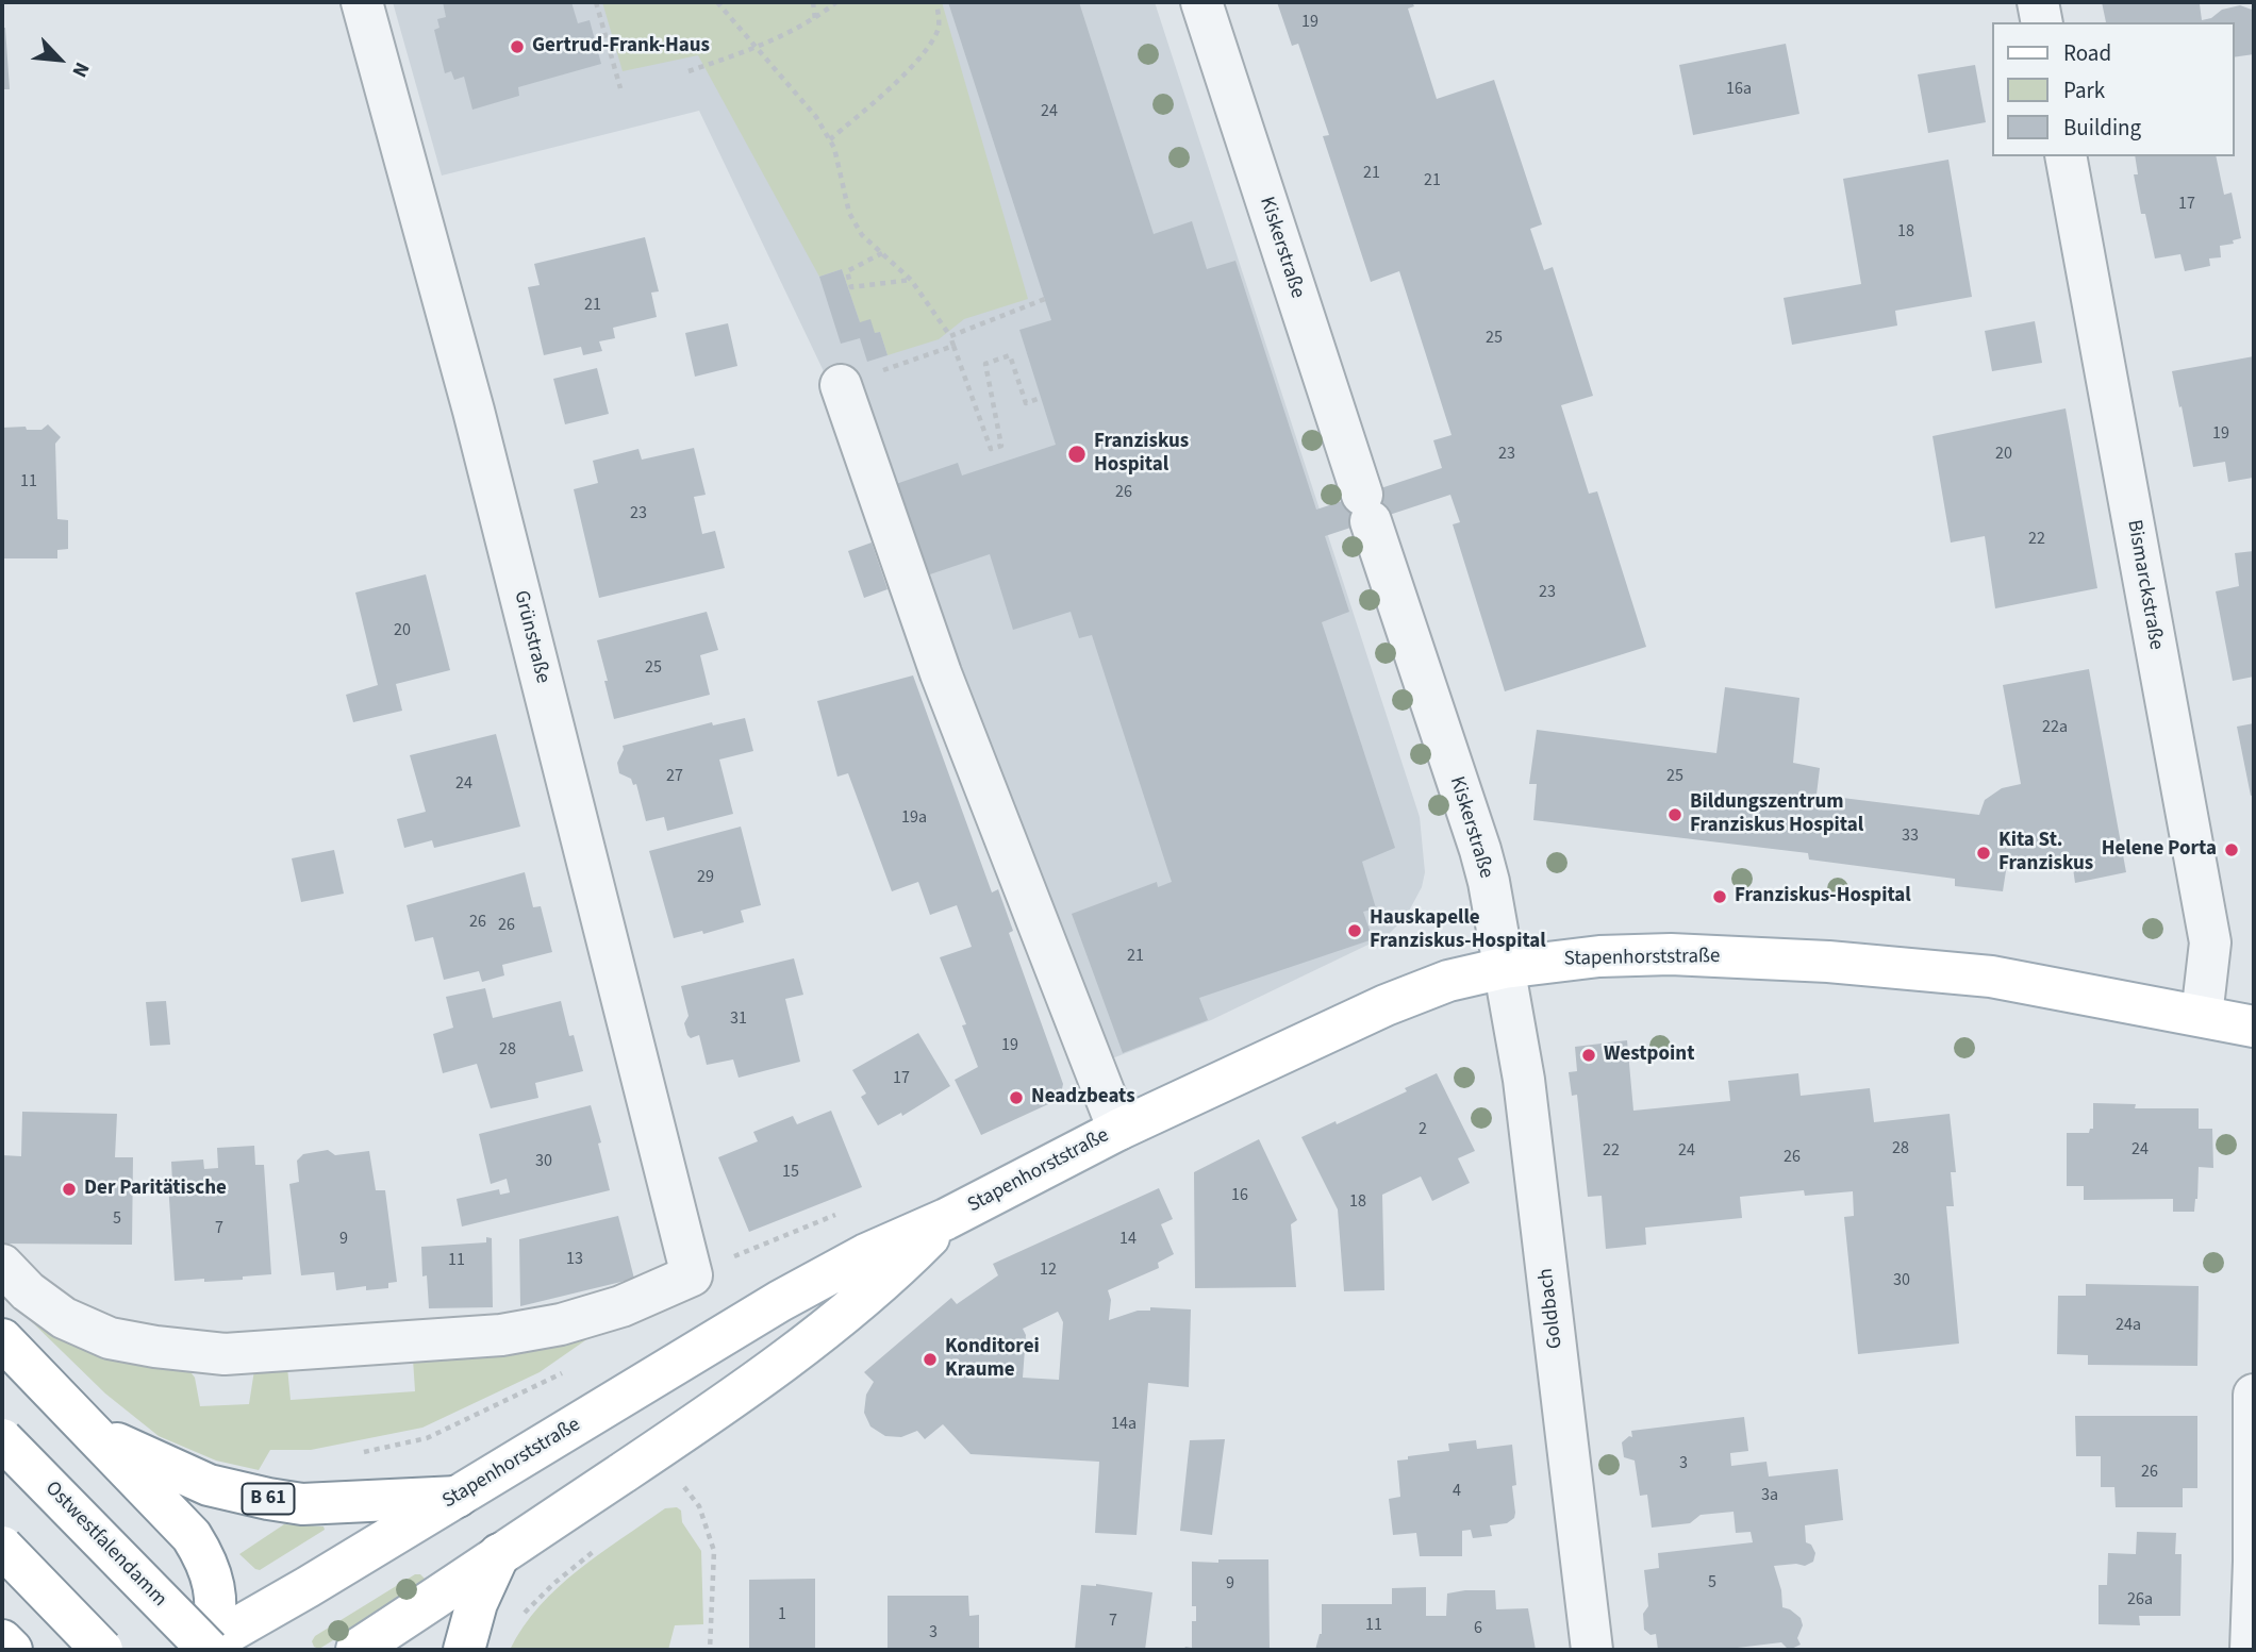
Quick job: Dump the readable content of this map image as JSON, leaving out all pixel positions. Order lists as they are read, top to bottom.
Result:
{
  "streets": {
    "main road": ["Stapenhorststraße", "B 61", "Ostwestfalendamm"],
    "street": [
      "Kiskerstraße",
      "Bismarckstraße",
      "Grünstraße",
      "Goldbach"
    ]
  },
  "crossings": [
    ["Kiskerstraße", "Stapenhorststraße"],
    ["Kiskerstraße", "Goldbach"],
    ["Bismarckstraße", "Stapenhorststraße"],
    ["Stapenhorststraße", "Goldbach"],
    ["Stapenhorststraße", "B 61"],
    ["Stapenhorststraße", "Ostwestfalendamm"],
    ["B 61", "Ostwestfalendamm"]
  ],
  "places": [
    "Gertrud-Frank-Haus",
    "Franziskus Hospital",
    "Bildungszentrum Franziskus Hospital",
    "Helene Porta",
    "Kita St. Franziskus",
    "Franziskus-Hospital",
    "Hauskapelle Franziskus-Hospital",
    "Westpoint",
    "Neadzbeats",
    "Der Paritätische",
    "Konditorei Kraume"
  ],
  "house_numbers": [
    "19",
    "16a",
    "24",
    "21",
    "21",
    "17",
    "18",
    "21",
    "25",
    "19",
    "23",
    "20",
    "11",
    "26",
    "23",
    "22",
    "23",
    "20",
    "25",
    "22a",
    "27",
    "25",
    "24",
    "19a",
    "33",
    "29",
    "26",
    "26",
    "21",
    "31",
    "19",
    "28",
    "17",
    "2",
    "28",
    "24",
    "22",
    "24",
    "26",
    "30",
    "15",
    "16",
    "18",
    "5",
    "7",
    "9",
    "14",
    "13",
    "11",
    "12",
    "30",
    "24a",
    "14a",
    "3",
    "26",
    "4",
    "3a",
    "5",
    "9",
    "26a",
    "1",
    "7",
    "11",
    "6",
    "3"
  ],
  "legend": ["Road", "Park", "Building"],
  "north": "bottom right"
}
